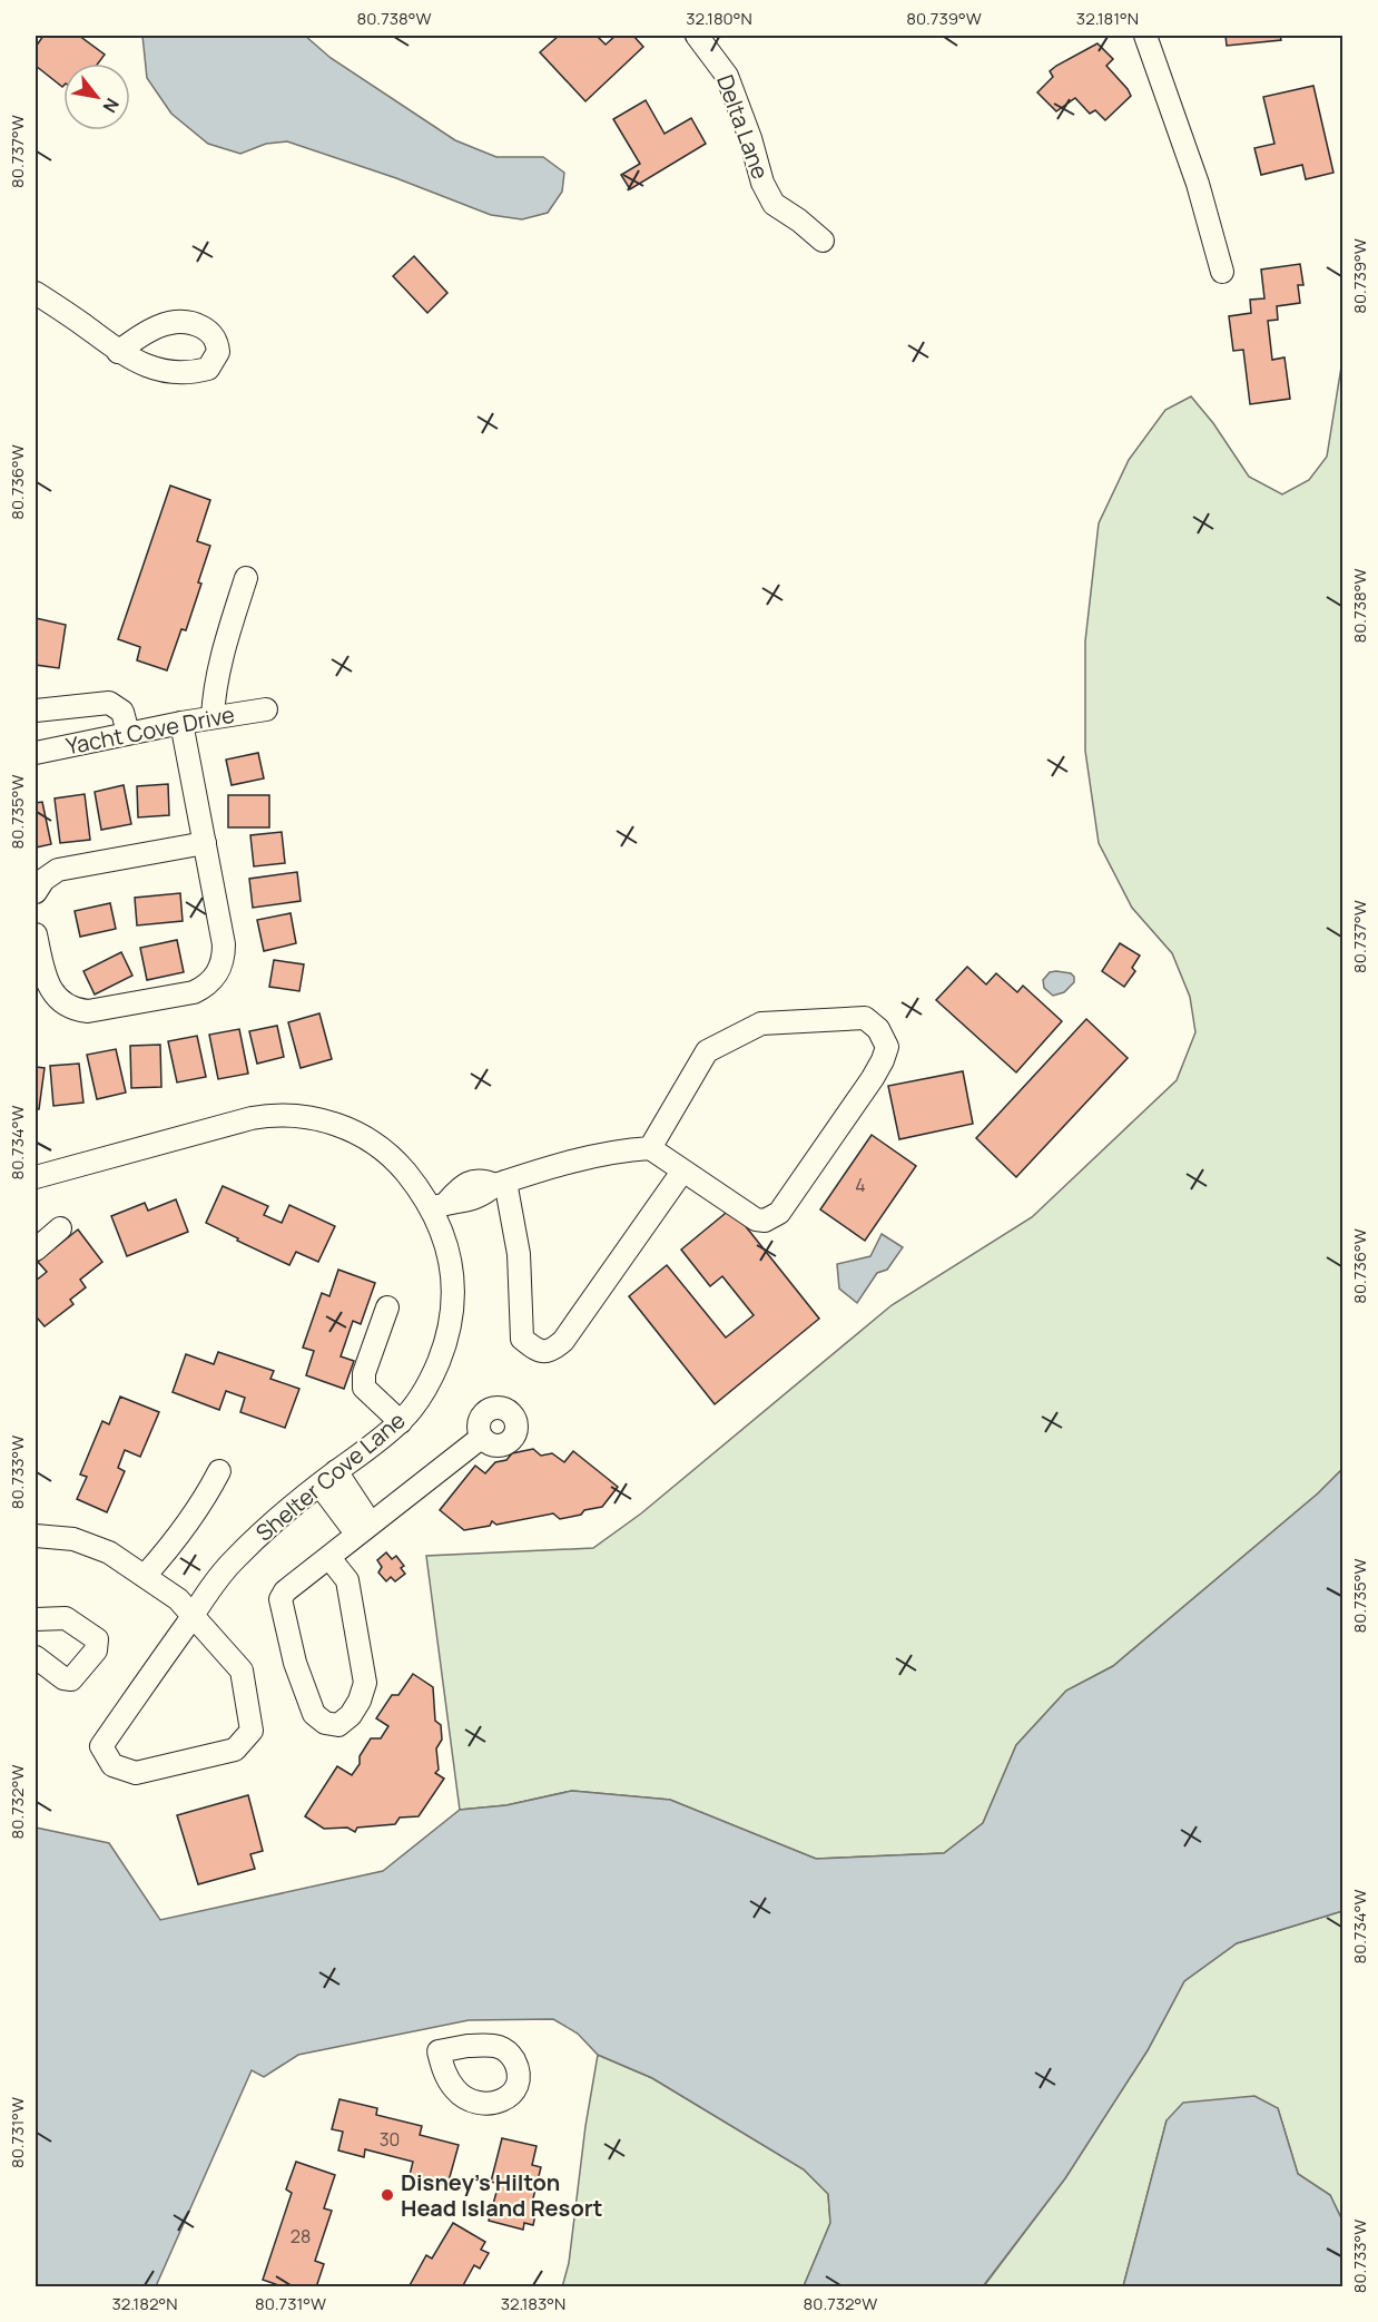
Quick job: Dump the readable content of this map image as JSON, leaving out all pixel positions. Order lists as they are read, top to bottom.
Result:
{
  "streets": {
    "street": ["Delta Lane", "Yacht Cove Drive", "Shelter Cove Lane"]
  },
  "places": ["Disney's Hilton Head Island Resort"],
  "house_numbers": ["4", "30", "28"],
  "north": "bottom right",
  "coordinates": [
    "80.738°W",
    "32.180°N",
    "80.739°W",
    "32.181°N",
    "80.737°W",
    "80.736°W",
    "80.735°W",
    "80.734°W",
    "80.733°W",
    "80.732°W",
    "80.731°W",
    "32.182°N",
    "32.183°N"
  ]
}
